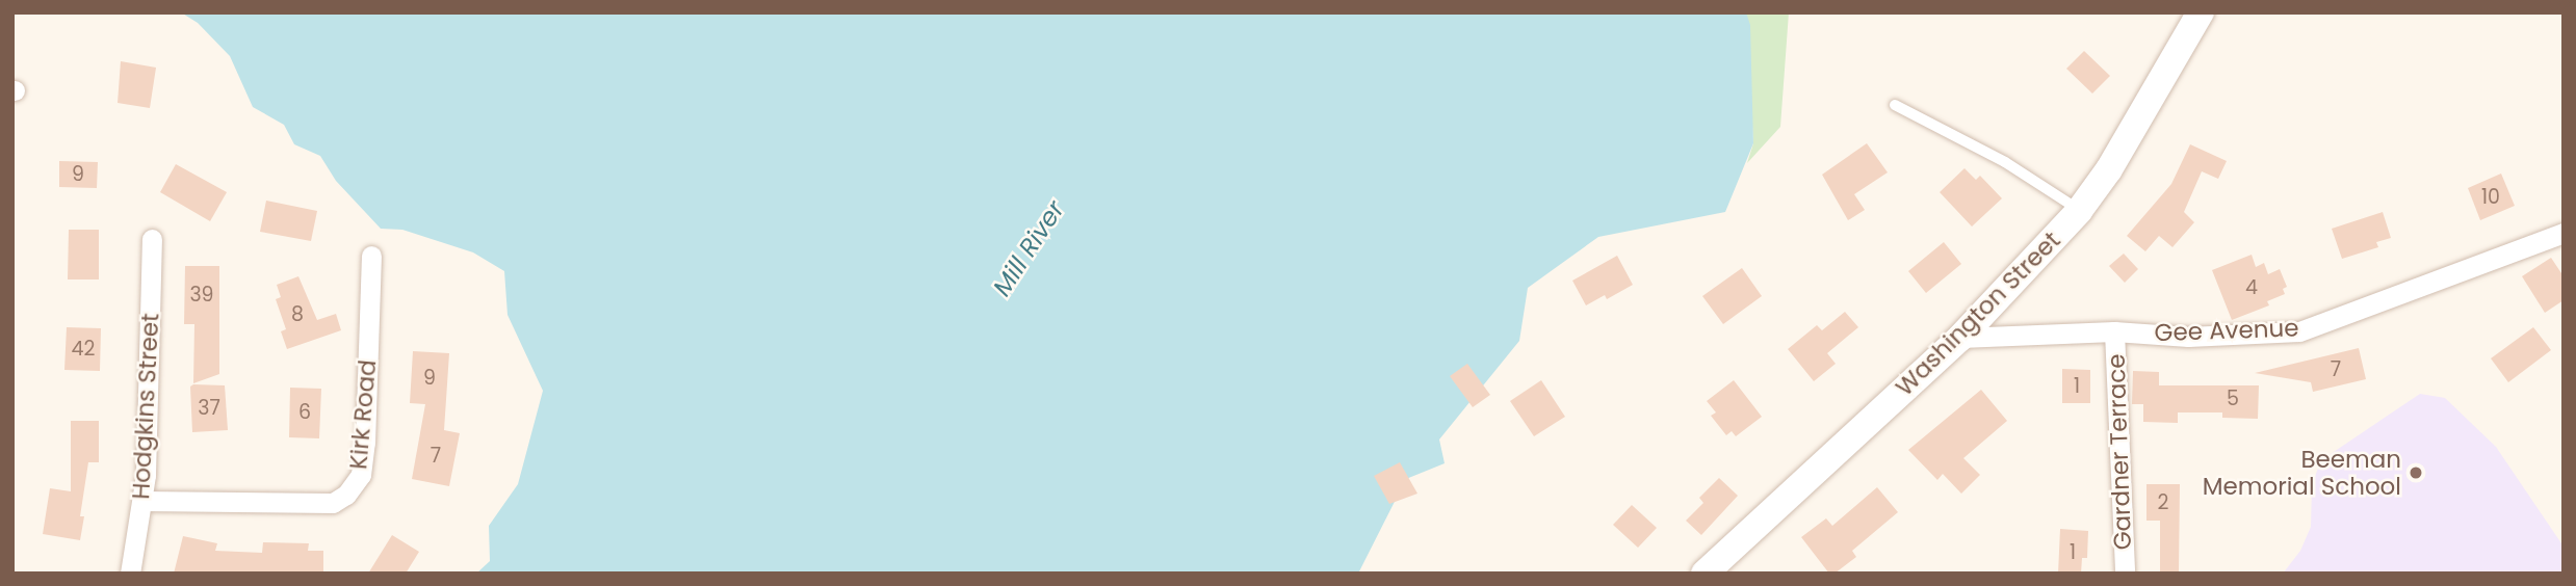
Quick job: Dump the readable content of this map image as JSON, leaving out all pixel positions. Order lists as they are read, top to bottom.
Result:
{
  "streets": {
    "main road": ["Washington Street"],
    "street": [
      "Gee Avenue",
      "Hodgkins Street",
      "Kirk Road",
      "Gardner Terrace"
    ]
  },
  "crossings": [
    ["Washington Street", "Gee Avenue"],
    ["Gee Avenue", "Gardner Terrace"],
    ["Hodgkins Street", "Kirk Road"]
  ],
  "water": ["Mill River"],
  "places": ["Beeman Memorial School"],
  "house_numbers": [
    "9",
    "10",
    "4",
    "39",
    "8",
    "42",
    "7",
    "9",
    "1",
    "5",
    "37",
    "6",
    "7",
    "2",
    "1"
  ]
}
